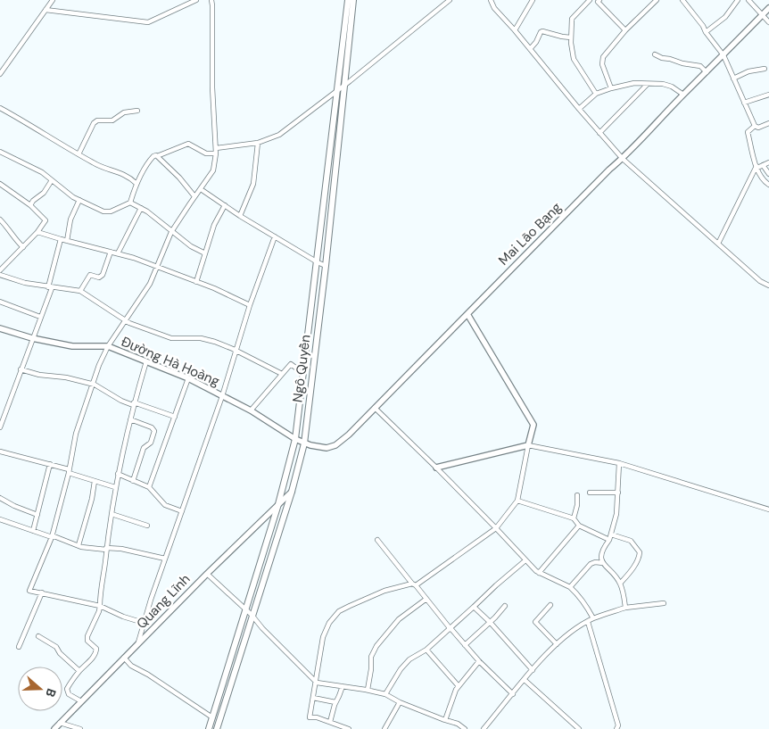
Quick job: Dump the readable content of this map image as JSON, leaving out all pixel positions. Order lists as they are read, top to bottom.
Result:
{
  "streets": {
    "main road": ["Ngô Quyền"],
    "street": ["Mai Lão Bạng", "Đường Hà Hoàng", "Quang Lĩnh"]
  },
  "crossings": [
    ["Mai Lão Bạng", "Đường Hà Hoàng"],
    ["Mai Lão Bạng", "Ngô Quyền"],
    ["Đường Hà Hoàng", "Ngô Quyền"],
    ["Ngô Quyền", "Quang Lĩnh"]
  ],
  "north": "right"
}
